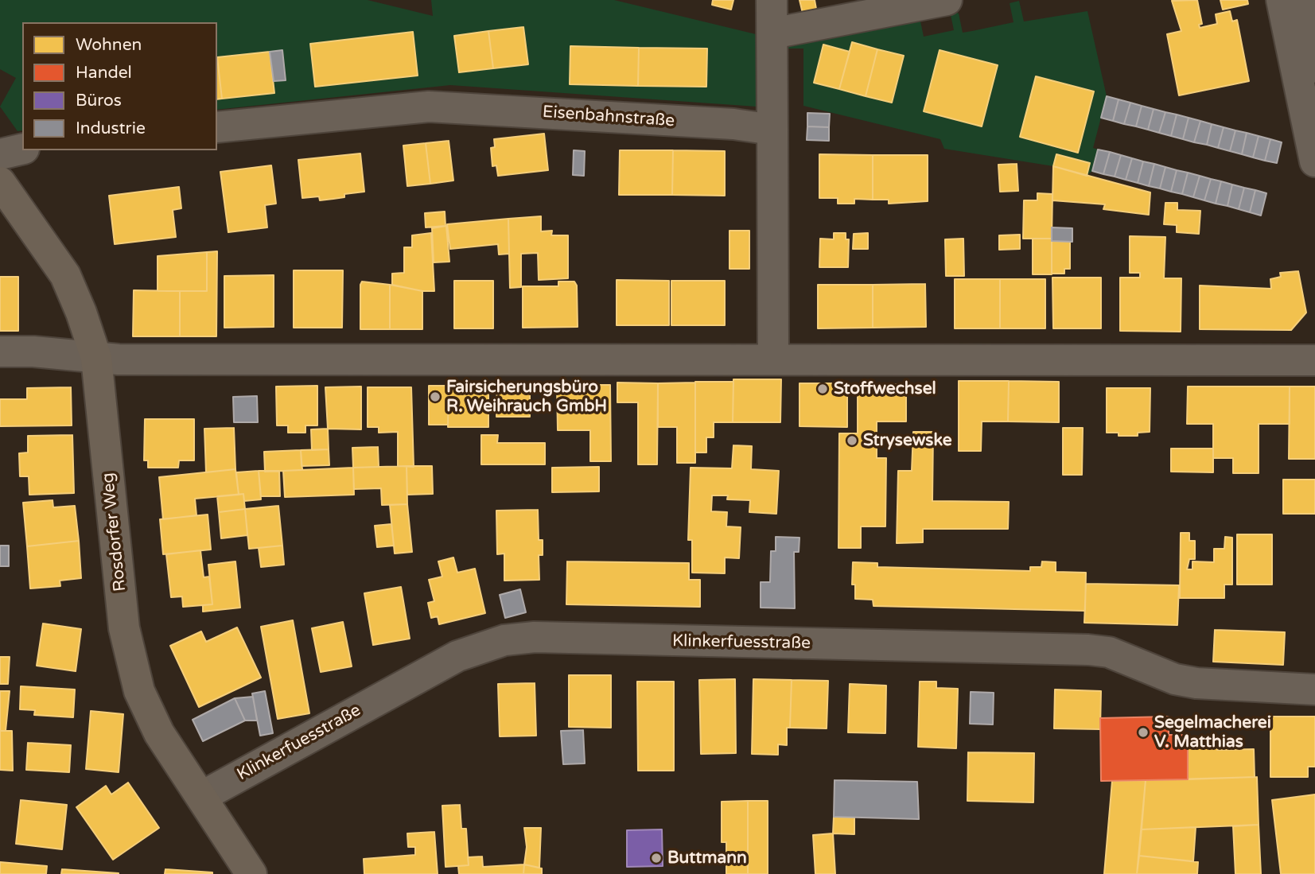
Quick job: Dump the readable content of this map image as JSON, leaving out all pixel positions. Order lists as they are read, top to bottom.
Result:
{
  "streets": {
    "main road": ["Rosdorfer Weg"],
    "street": ["Eisenbahnstraße", "Klinkerfuesstraße"]
  },
  "crossings": [
    ["Rosdorfer Weg", "Klinkerfuesstraße"]
  ],
  "places": [
    "Stoffwechsel",
    "Fairsicherungsbüro R. Weihrauch GmbH",
    "Strysewske",
    "Segelmacherei V. Matthias",
    "Buttmann"
  ],
  "legend": [
    "Wohnen",
    "Handel",
    "Büros",
    "Industrie"
  ]
}
